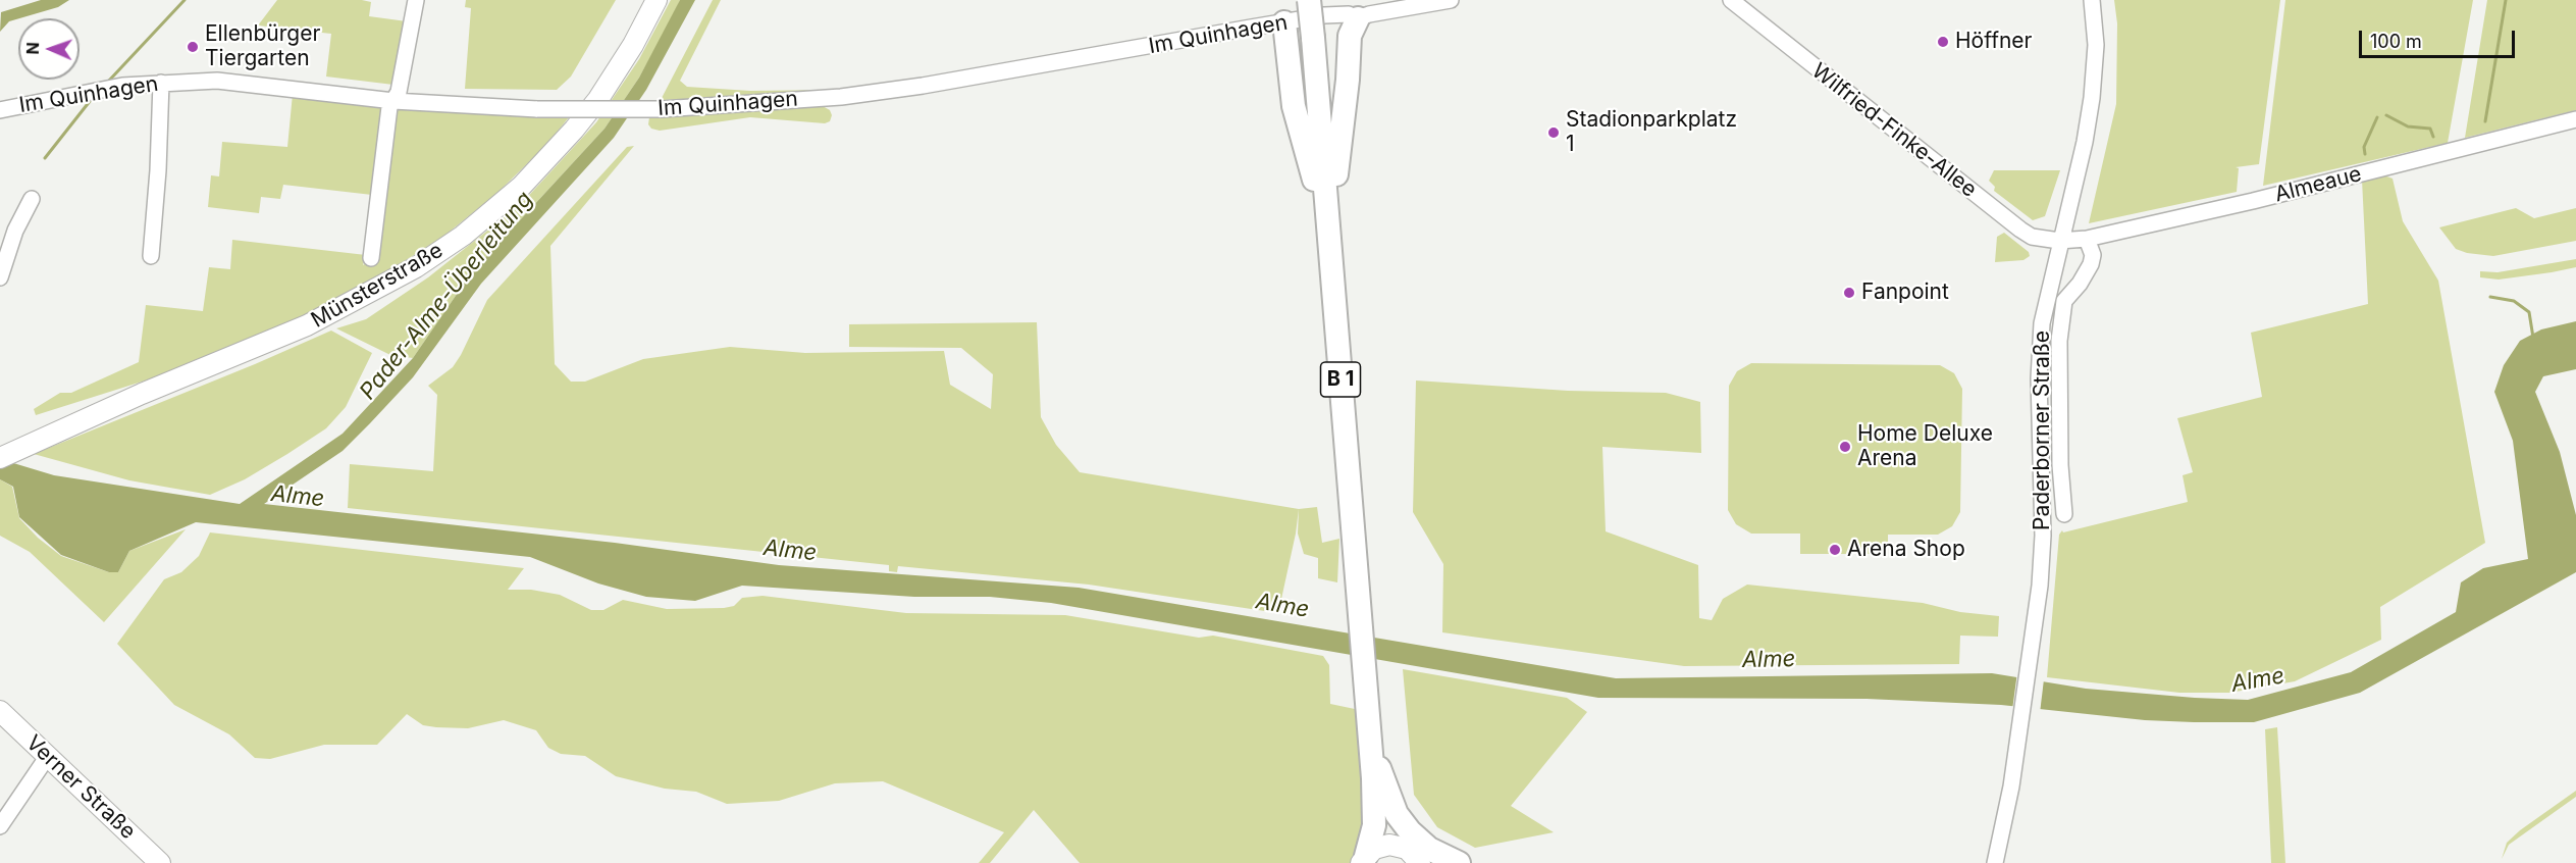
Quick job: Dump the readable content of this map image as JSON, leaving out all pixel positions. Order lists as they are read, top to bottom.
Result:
{
  "streets": {
    "highway": ["B 1"],
    "main road": ["Münsterstraße", "Verner Straße"],
    "street": [
      "Im Quinhagen",
      "Wilfried-Finke-Allee",
      "Almeaue",
      "Paderborner Straße"
    ]
  },
  "crossings": [
    ["Im Quinhagen", "B 1"],
    ["Wilfried-Finke-Allee", "Almeaue"],
    ["Wilfried-Finke-Allee", "Paderborner Straße"],
    ["Almeaue", "Paderborner Straße"]
  ],
  "water": ["Pader-Alme-Überleitung", "Alme"],
  "places": [
    "Höffner",
    "Ellenbürger Tiergarten",
    "Stadionparkplatz 1",
    "Fanpoint",
    "Home Deluxe Arena",
    "Arena Shop"
  ],
  "scale_bar": "100 m",
  "north": "left"
}
